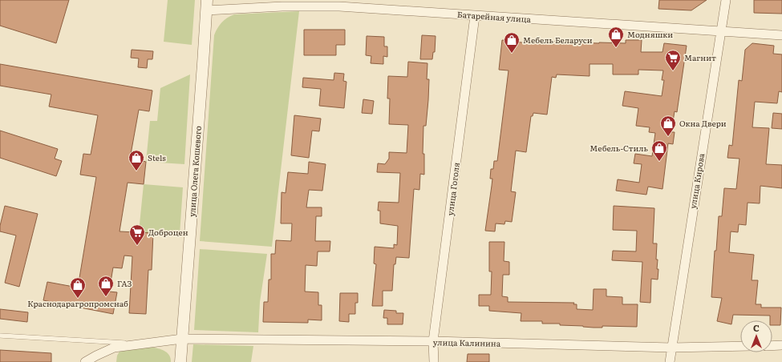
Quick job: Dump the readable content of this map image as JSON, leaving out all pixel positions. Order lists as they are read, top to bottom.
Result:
{
  "streets": {
    "street": [
      "Батарейная улица",
      "улица Олега Кошевого",
      "улица Кирова",
      "улица Гоголя",
      "улица Калинина"
    ]
  },
  "crossings": [
    ["Батарейная улица", "улица Олега Кошевого"],
    ["Батарейная улица", "улица Кирова"],
    ["Батарейная улица", "улица Гоголя"],
    ["улица Олега Кошевого", "улица Калинина"],
    ["улица Кирова", "улица Калинина"],
    ["улица Гоголя", "улица Калинина"]
  ],
  "places": {
    "shop": [
      "Модняшки",
      "Мебель Беларуси",
      "Окна Двери",
      "Мебель-Стиль",
      "Stels",
      "ГАЗ",
      "Краснодарагропромснаб"
    ],
    "supermarket": ["Магнит", "Доброцен"]
  },
  "north": "top"
}
